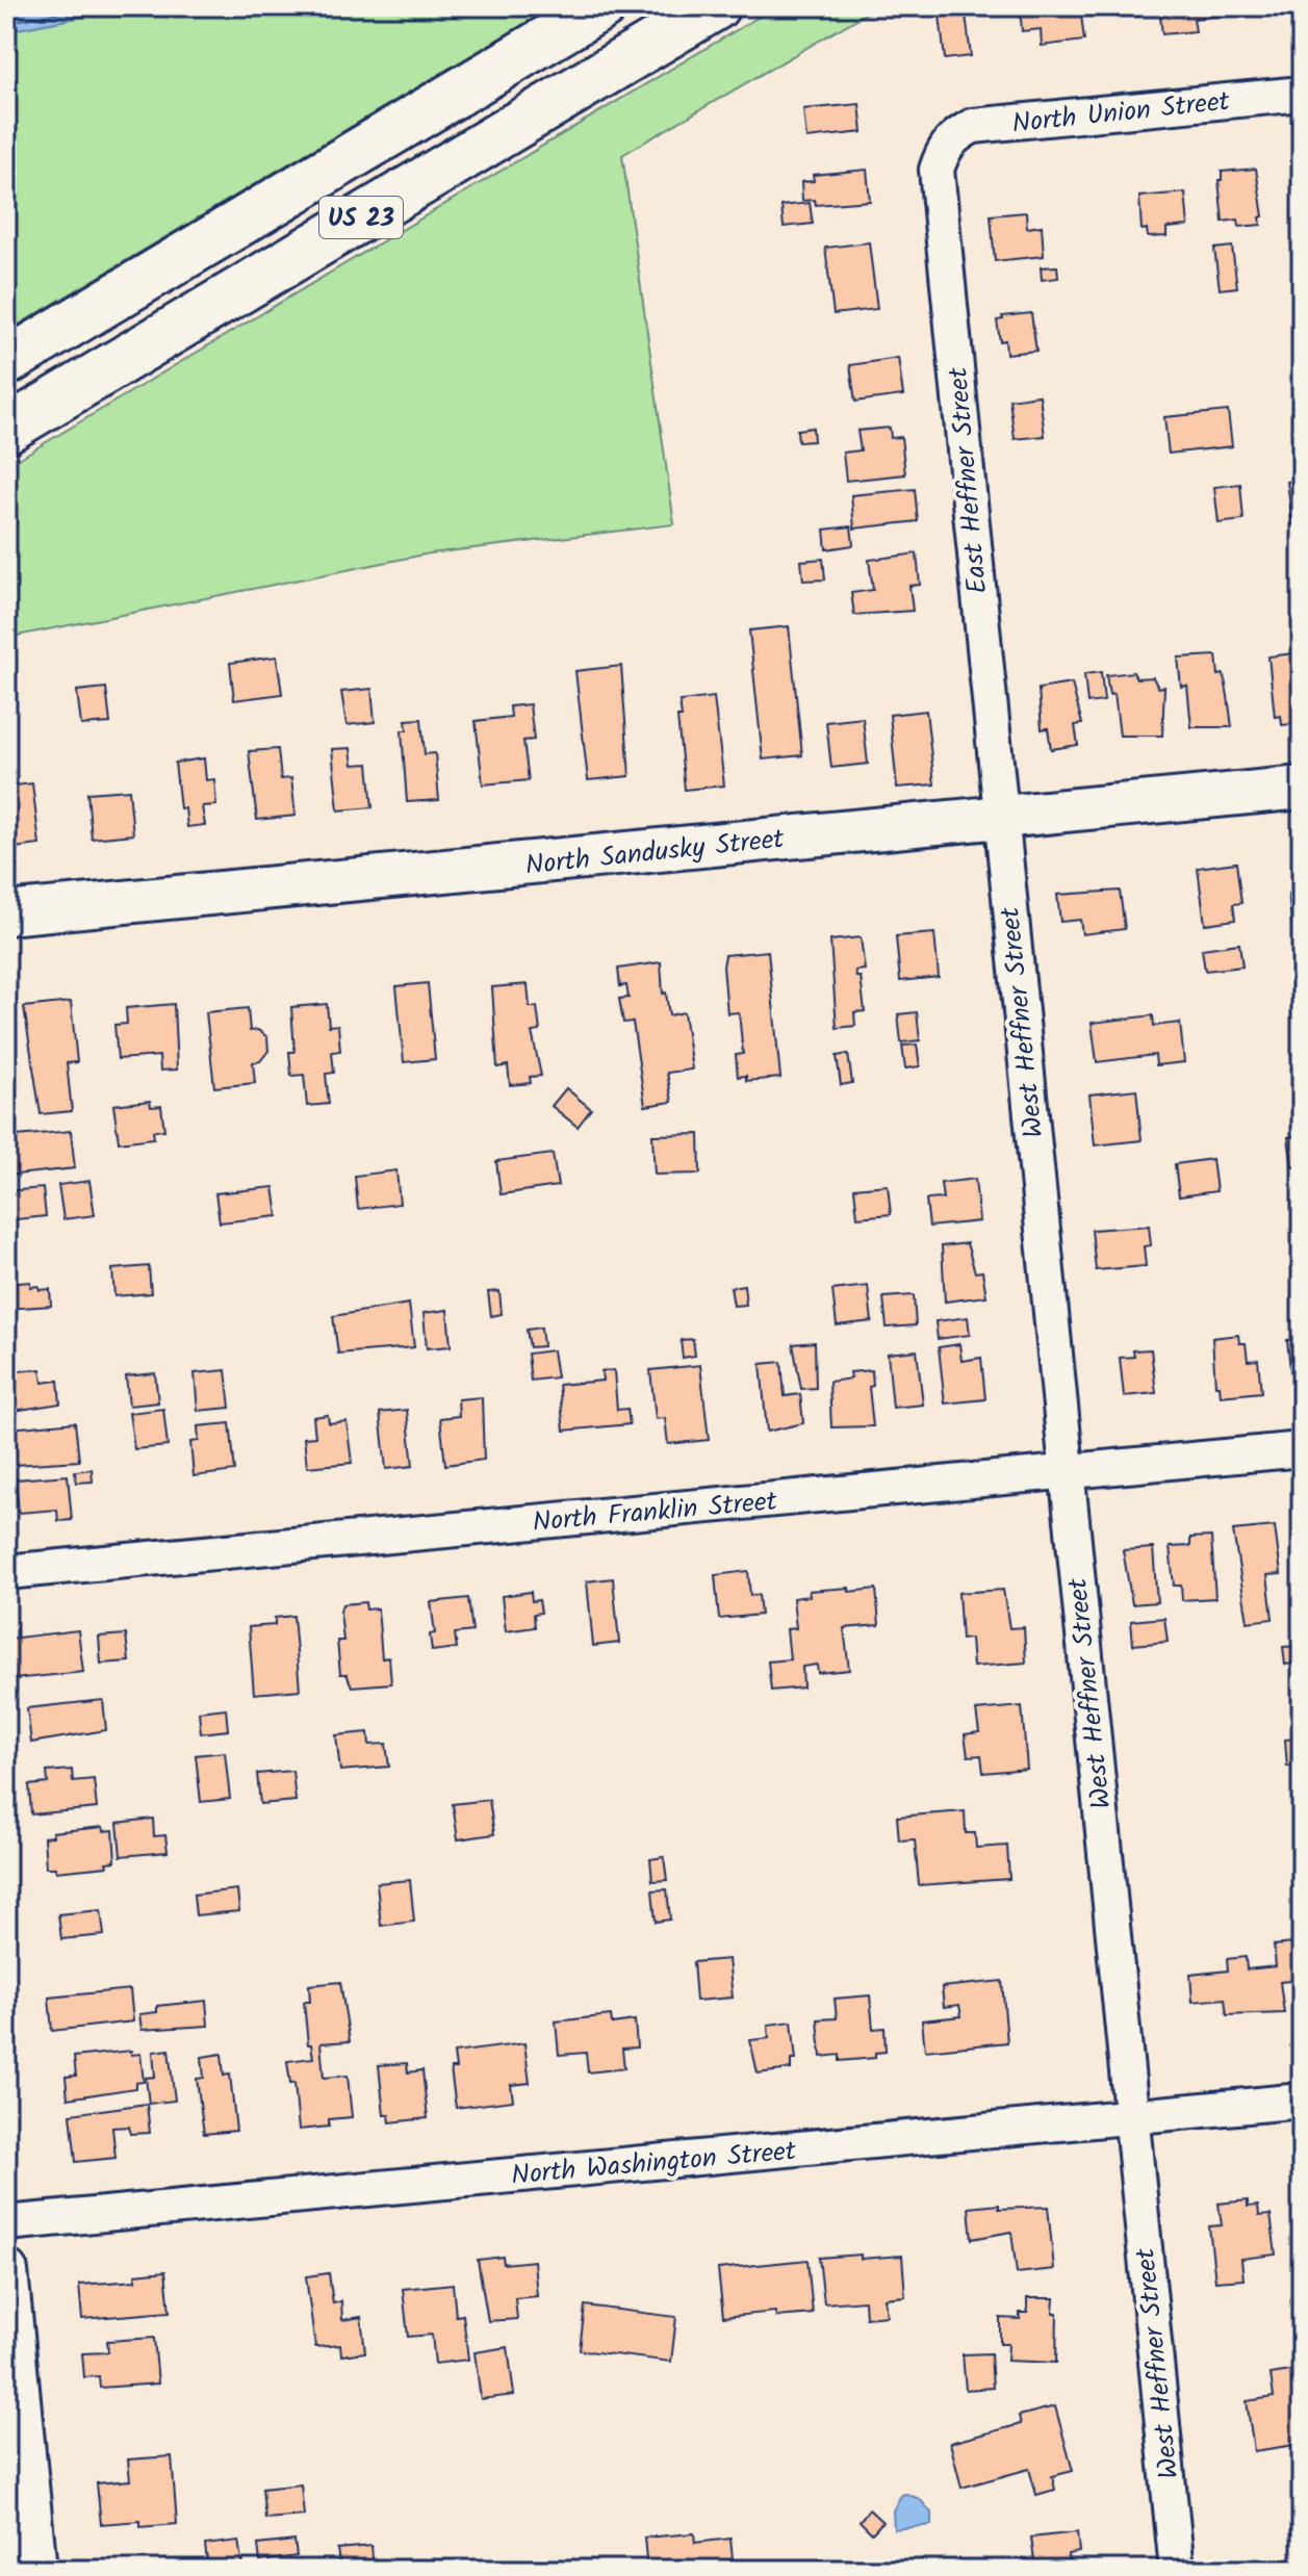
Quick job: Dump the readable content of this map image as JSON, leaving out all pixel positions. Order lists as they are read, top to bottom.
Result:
{
  "streets": {
    "highway": ["US 23"],
    "street": [
      "North Union Street",
      "East Heffner Street",
      "North Sandusky Street",
      "West Heffner Street",
      "North Franklin Street",
      "North Washington Street"
    ]
  },
  "crossings": [
    ["North Union Street", "East Heffner Street"],
    ["East Heffner Street", "North Sandusky Street"],
    ["East Heffner Street", "West Heffner Street"],
    ["North Sandusky Street", "West Heffner Street"],
    ["West Heffner Street", "North Franklin Street"],
    ["West Heffner Street", "North Washington Street"]
  ]
}
